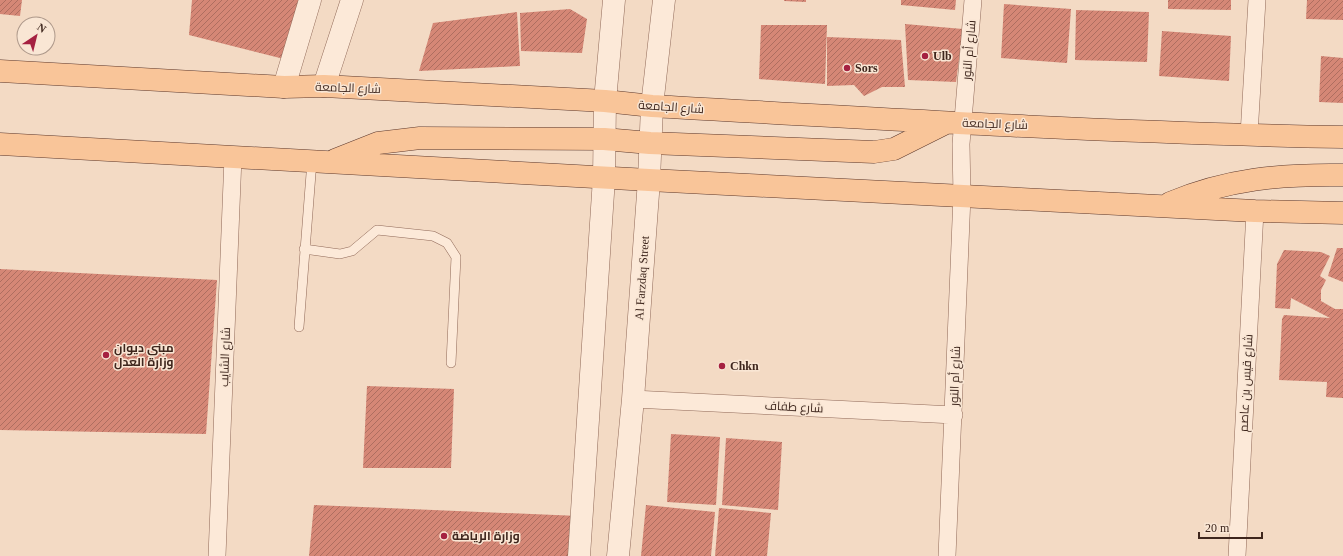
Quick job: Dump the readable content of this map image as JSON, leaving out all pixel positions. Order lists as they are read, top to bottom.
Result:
{
  "streets": {
    "main road": ["شارع الجامعة"],
    "street": [
      "شارع أم النور",
      "Al Farzdaq Street",
      "شارع الشايب",
      "شارع قيس بن عاصم",
      "شارع طفاف"
    ]
  },
  "crossings": [
    ["شارع أم النور", "شارع الجامعة"],
    ["شارع أم النور", "شارع طفاف"],
    ["شارع الجامعة", "Al Farzdaq Street"],
    ["Al Farzdaq Street", "شارع طفاف"]
  ],
  "places": [
    "Ulb",
    "Sors",
    "مبنى ديوان وزارة العدل",
    "Chkn",
    "وزارة الرياضة"
  ],
  "scale_bar": "20 m",
  "north": "top right"
}
